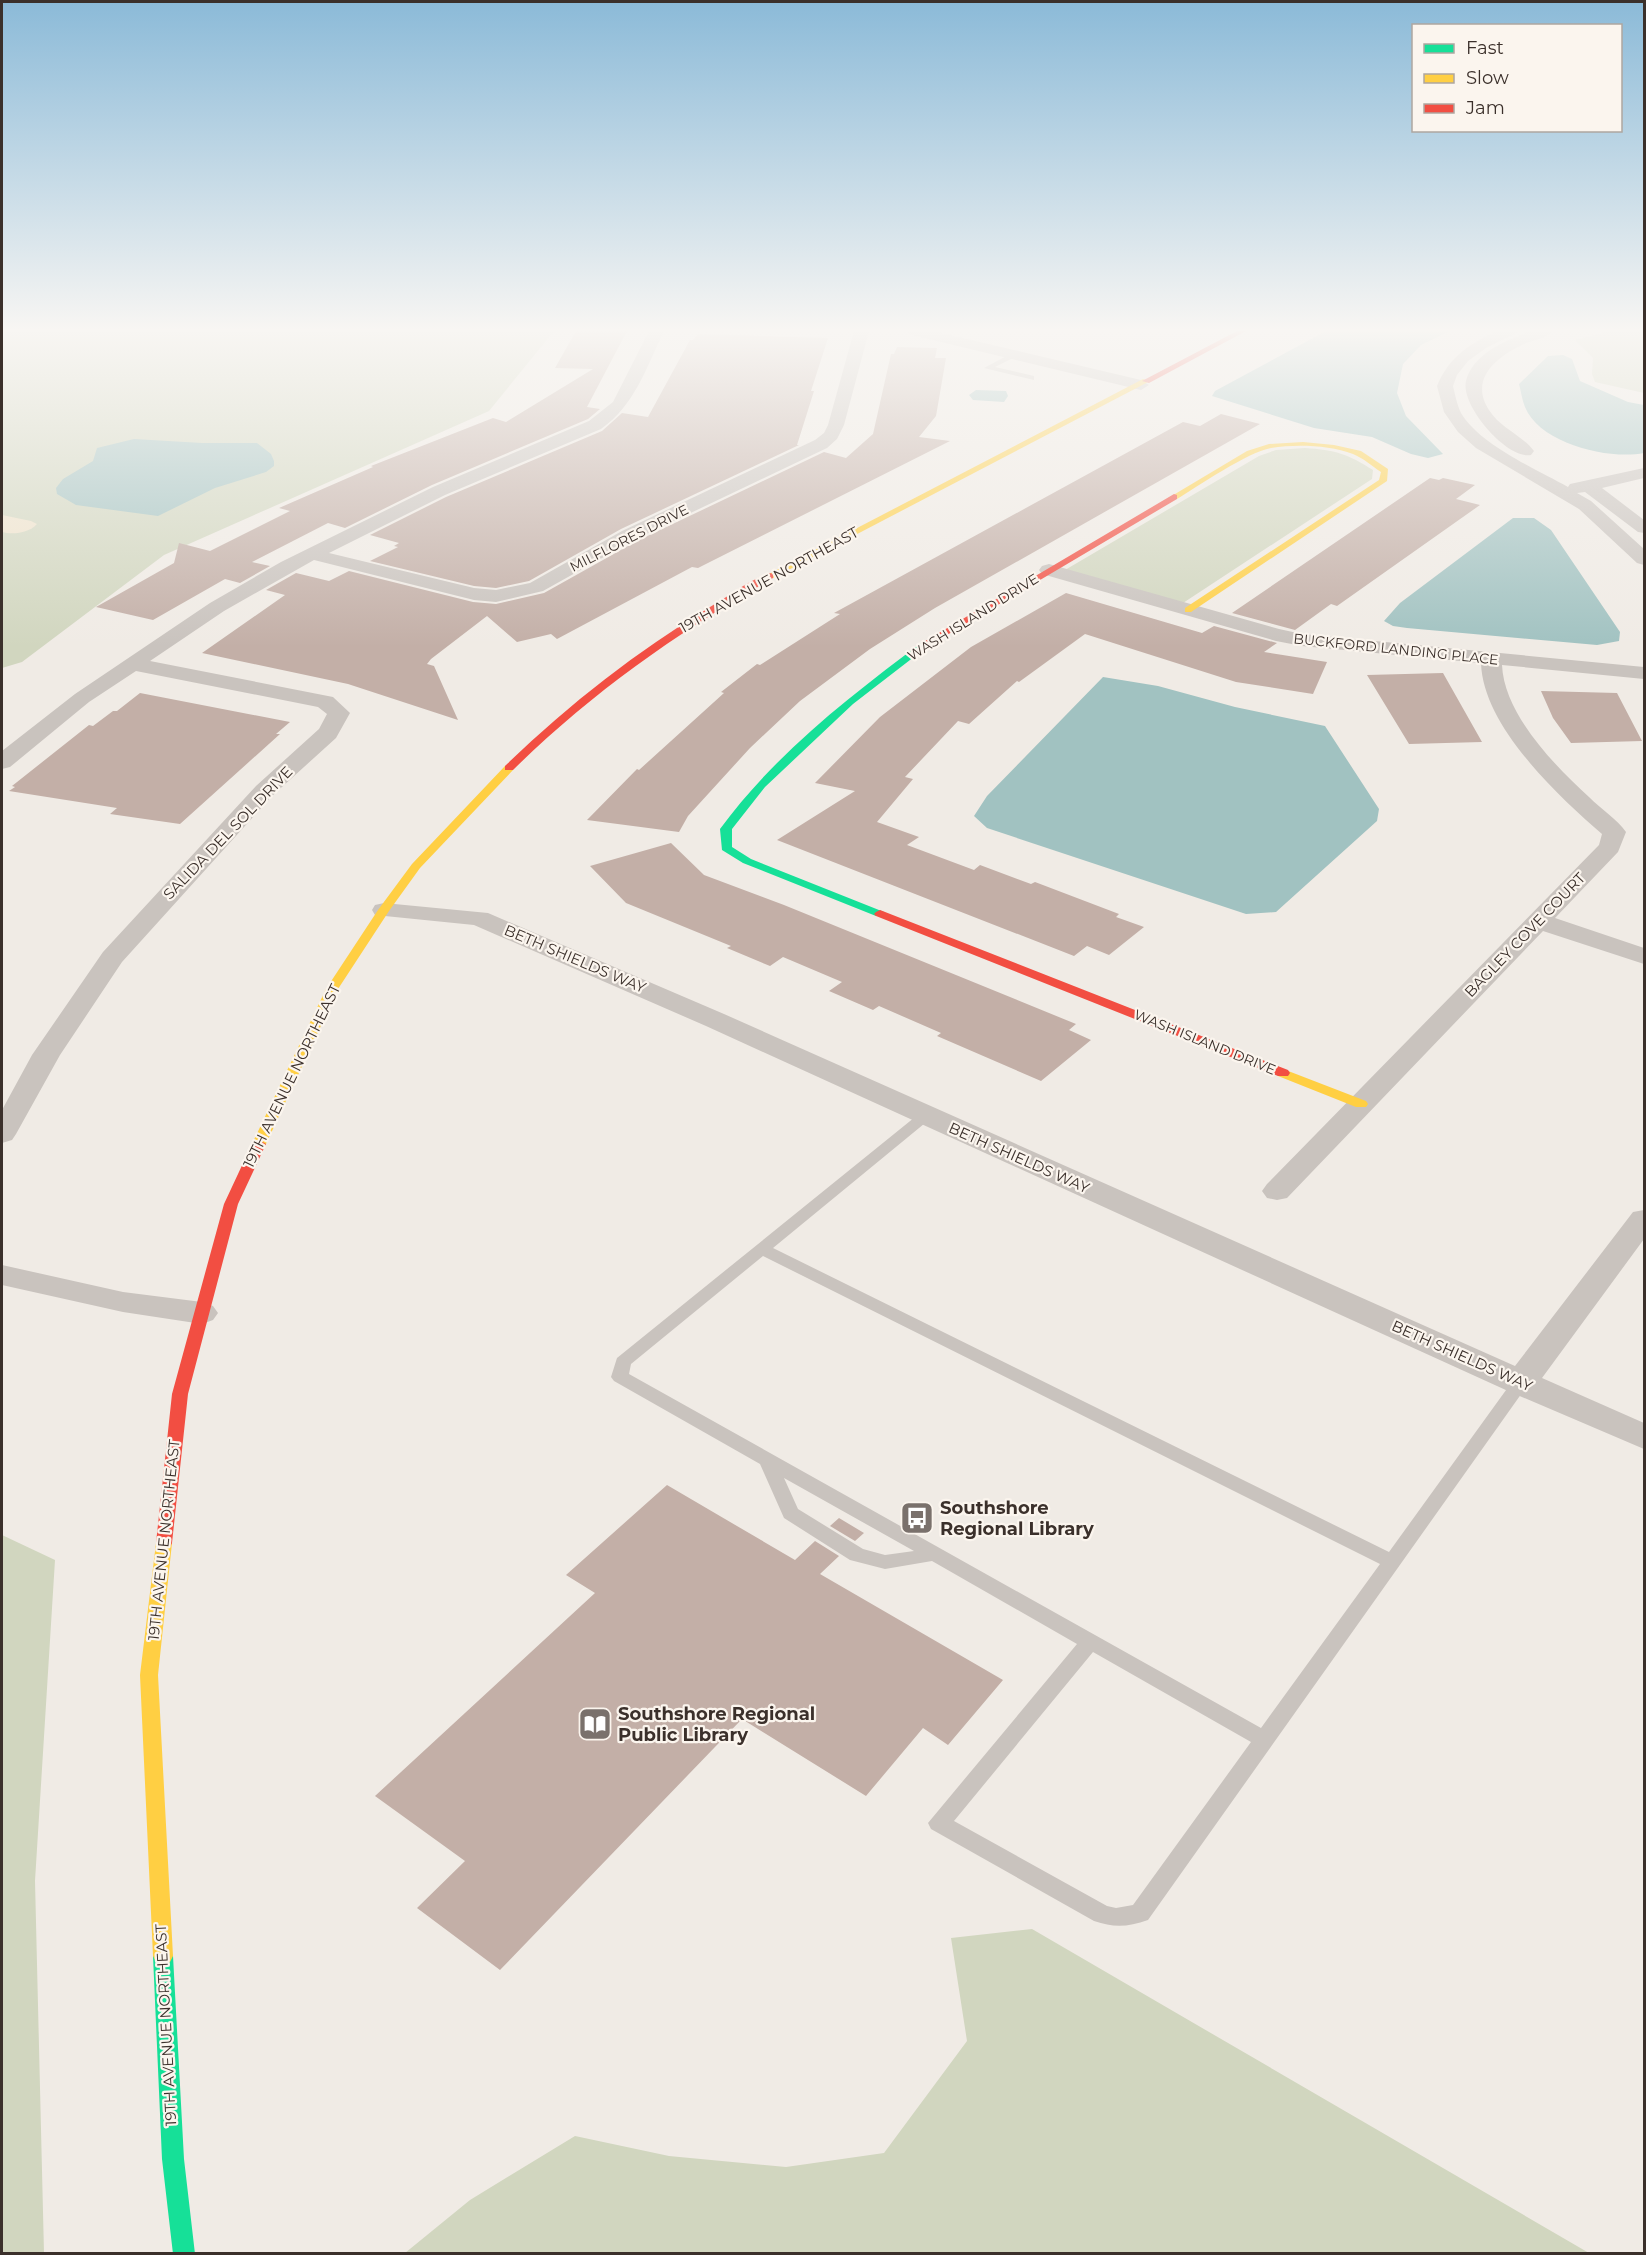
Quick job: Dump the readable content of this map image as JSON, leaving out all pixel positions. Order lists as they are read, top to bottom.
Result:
{
  "streets": {
    "street": [
      "MILFLORES DRIVE",
      "19TH AVENUE NORTHEAST",
      "WASH ISLAND DRIVE",
      "BUCKFORD LANDING PLACE",
      "SALIDA DEL SOL DRIVE",
      "BAGLEY COVE COURT",
      "BETH SHIELDS WAY"
    ]
  },
  "crossings": [
    ["19TH AVENUE NORTHEAST", "BETH SHIELDS WAY"],
    ["WASH ISLAND DRIVE", "BUCKFORD LANDING PLACE"],
    ["WASH ISLAND DRIVE", "BAGLEY COVE COURT"],
    ["BUCKFORD LANDING PLACE", "BAGLEY COVE COURT"]
  ],
  "places": {
    "bus stop": ["Southshore Regional Library"],
    "library": ["Southshore Regional Public Library"]
  },
  "legend": ["Fast", "Slow", "Jam"]
}
